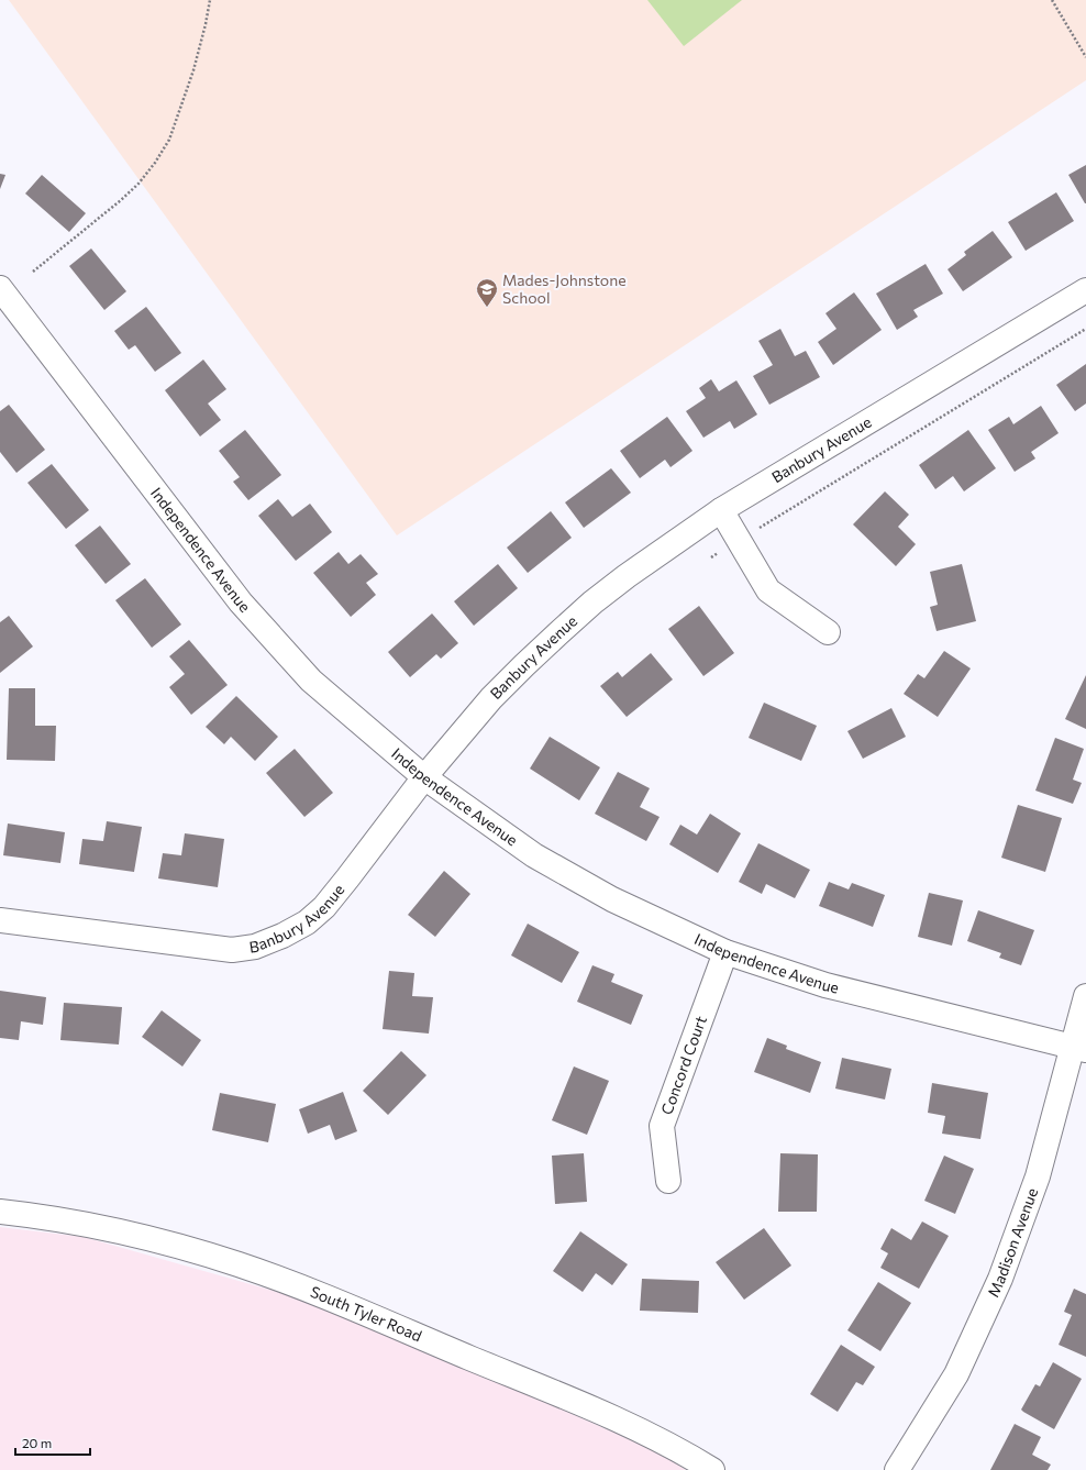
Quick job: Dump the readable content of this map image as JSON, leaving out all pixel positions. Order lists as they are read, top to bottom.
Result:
{
  "streets": {
    "street": [
      "Banbury Avenue",
      "Independence Avenue",
      "Concord Court",
      "Madison Avenue",
      "South Tyler Road"
    ]
  },
  "crossings": [
    ["Banbury Avenue", "Independence Avenue"],
    ["Independence Avenue", "Concord Court"],
    ["Independence Avenue", "Madison Avenue"]
  ],
  "places": {
    "school or university": ["Mades-Johnstone School"]
  },
  "scale_bar": "20 m"
}
